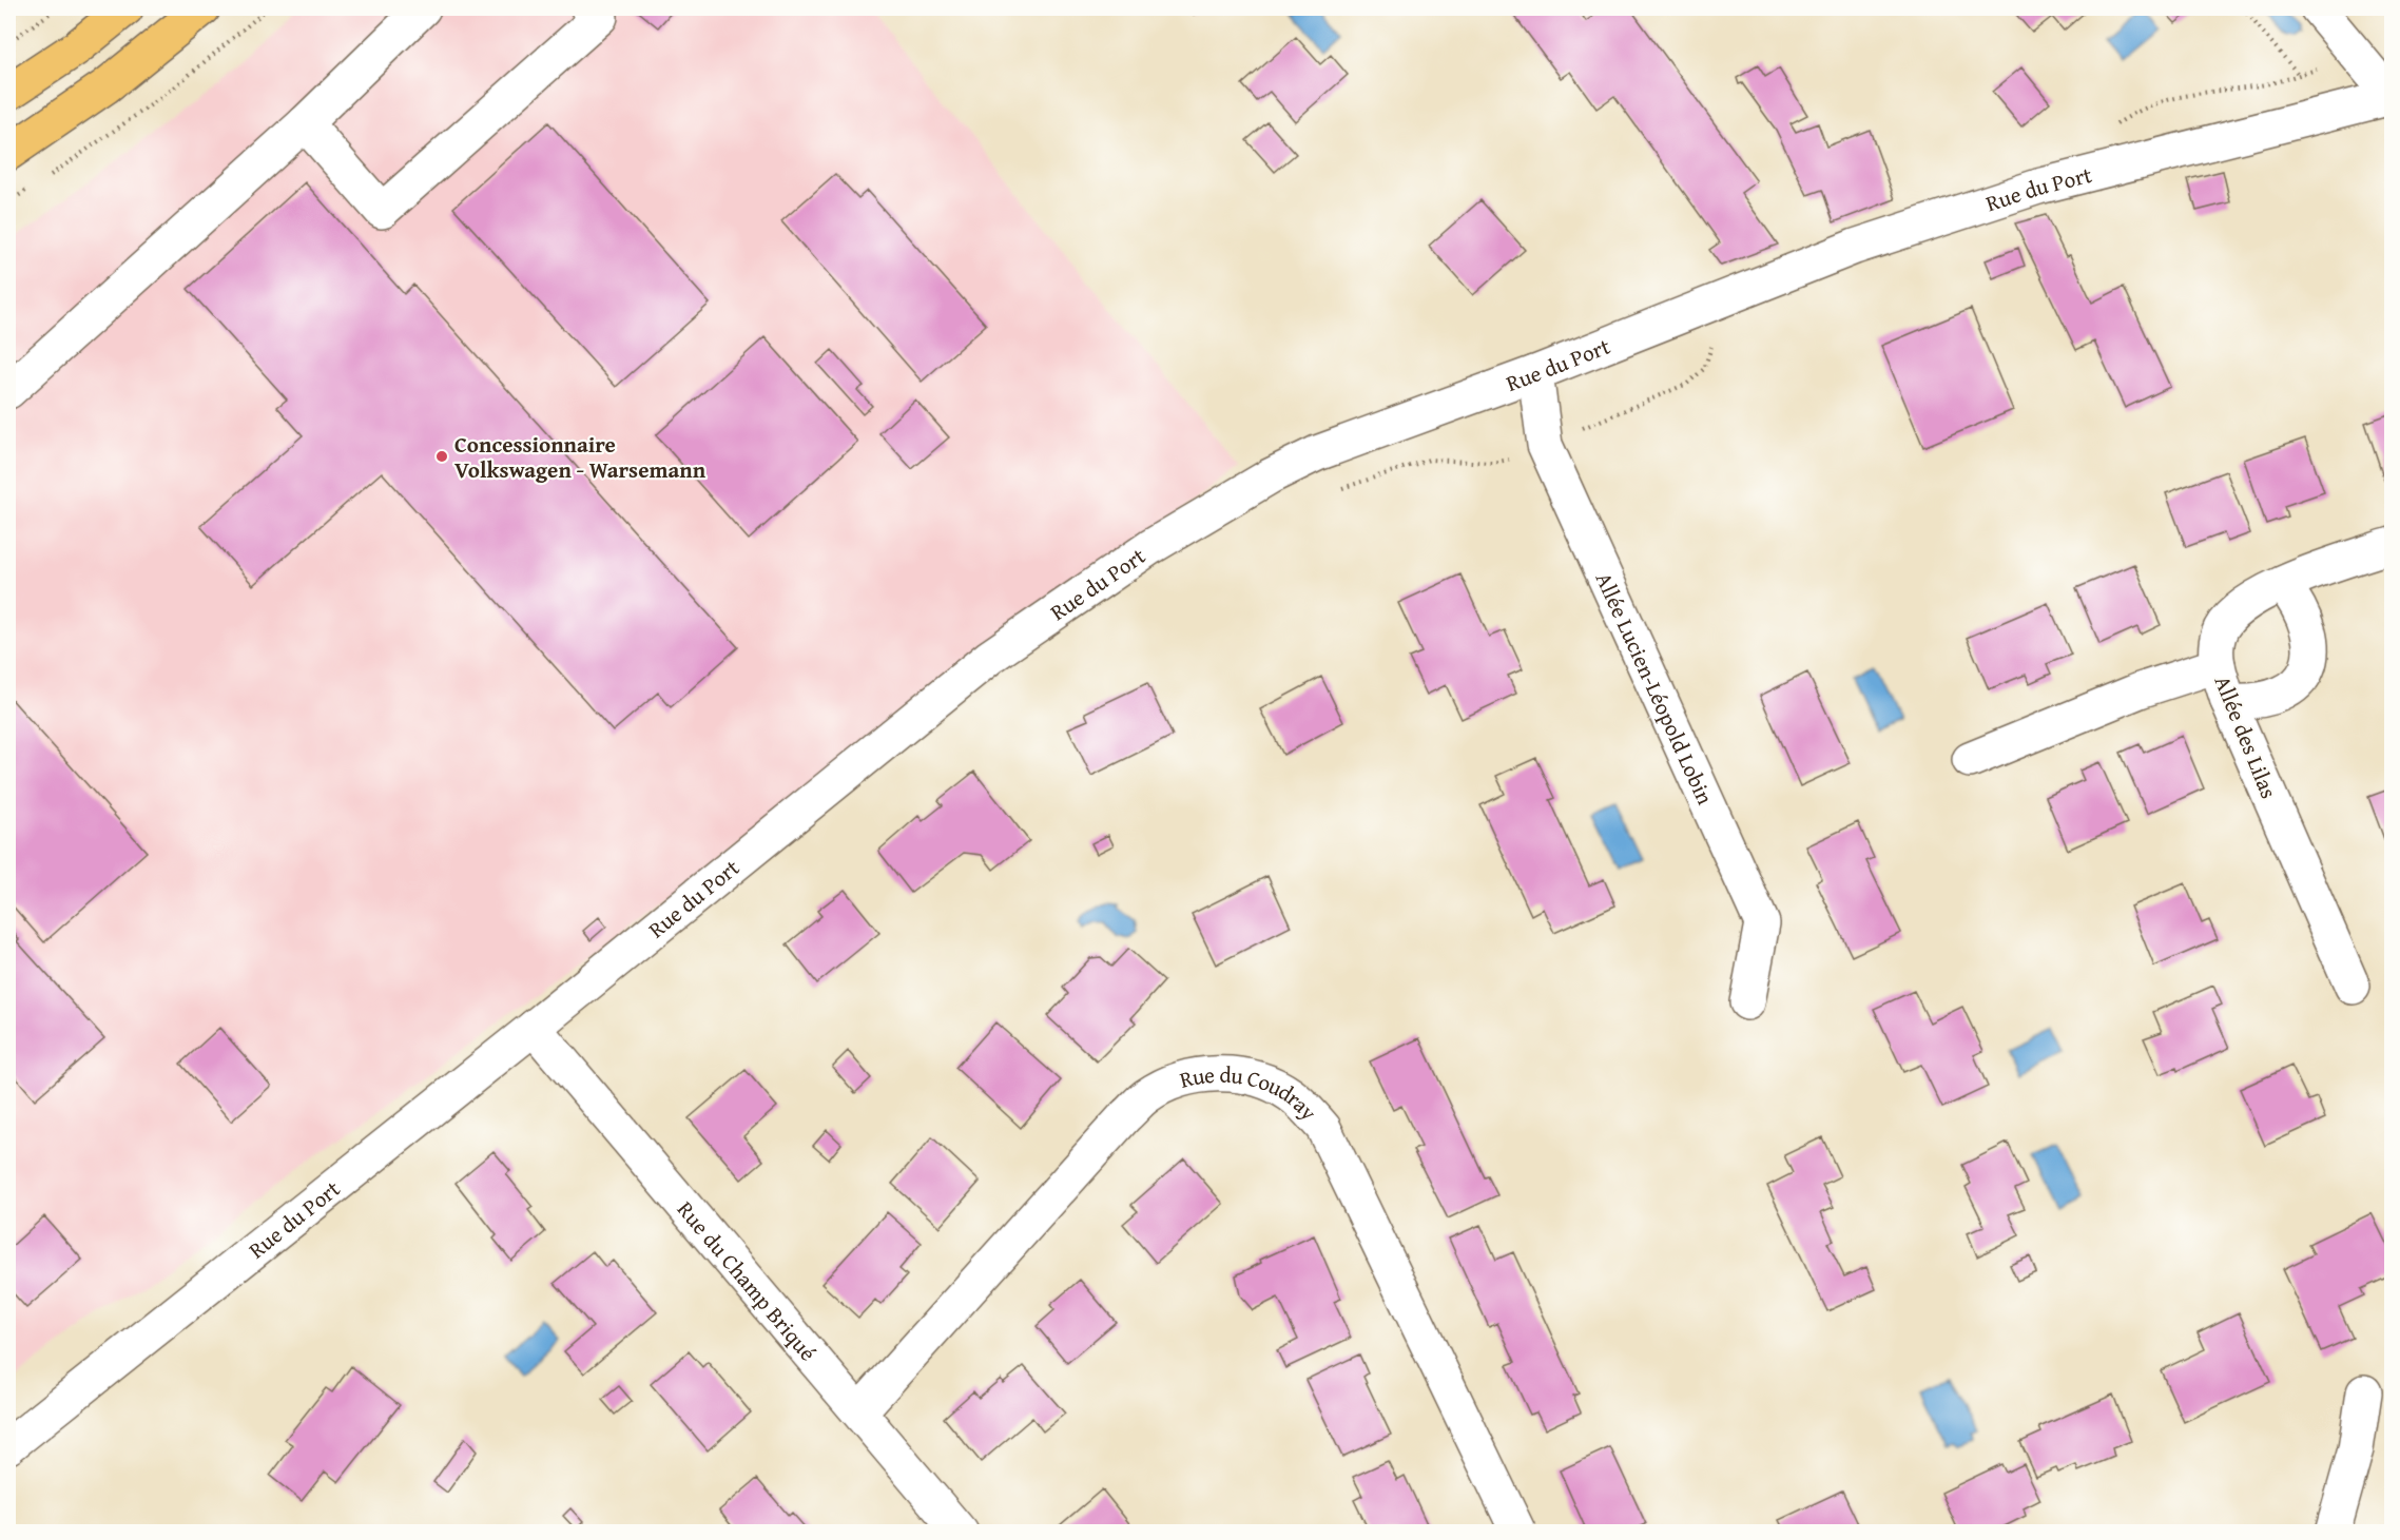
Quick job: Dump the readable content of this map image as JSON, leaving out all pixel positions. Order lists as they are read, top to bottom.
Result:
{
  "streets": {
    "street": [
      "Rue du Port",
      "Allée Lucien-Léopold Lobin",
      "Allée des Lilas",
      "Rue du Coudray",
      "Rue du Champ Briqué"
    ]
  },
  "crossings": [
    ["Rue du Port", "Allée Lucien-Léopold Lobin"],
    ["Rue du Port", "Rue du Champ Briqué"],
    ["Rue du Coudray", "Rue du Champ Briqué"]
  ],
  "places": ["Concessionnaire Volkswagen - Warsemann"]
}
